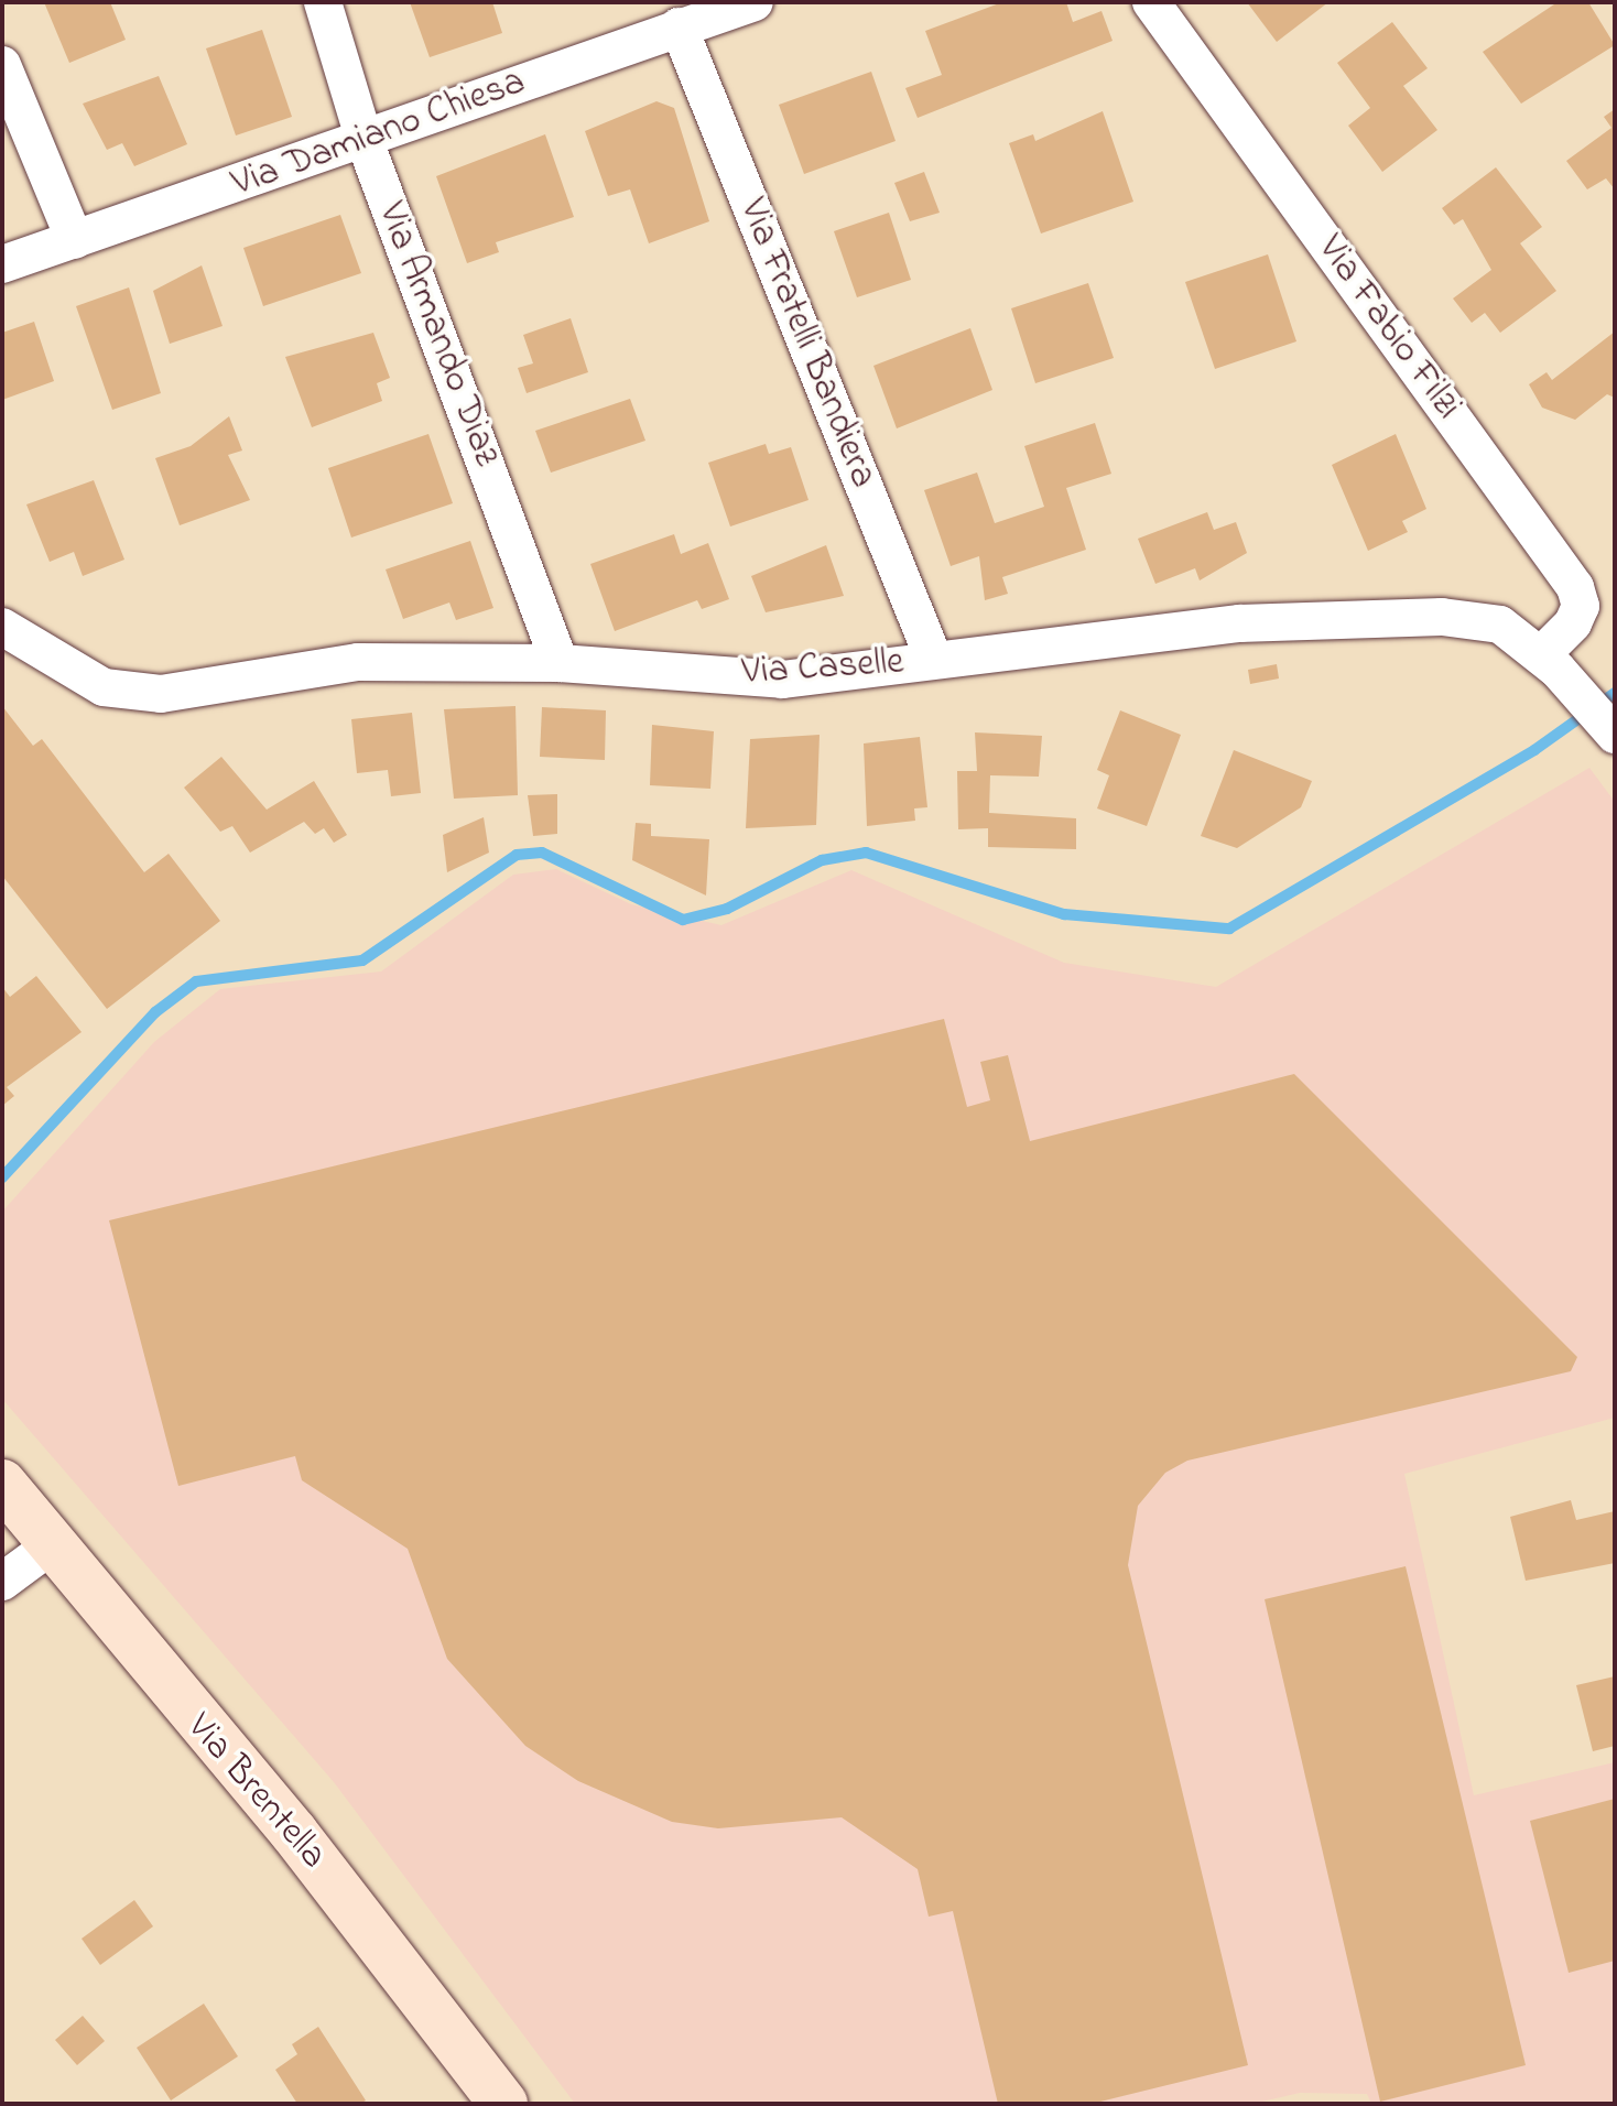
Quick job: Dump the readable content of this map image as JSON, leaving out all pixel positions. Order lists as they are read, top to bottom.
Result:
{
  "streets": {
    "main road": ["Via Brentella"],
    "street": [
      "Via Damiano Chiesa",
      "Via Fabio Filzi",
      "Via Armando Diaz",
      "Via Fratelli Bandiera",
      "Via Caselle"
    ]
  },
  "crossings": [
    ["Via Damiano Chiesa", "Via Armando Diaz"],
    ["Via Damiano Chiesa", "Via Fratelli Bandiera"],
    ["Via Fabio Filzi", "Via Caselle"],
    ["Via Armando Diaz", "Via Caselle"],
    ["Via Fratelli Bandiera", "Via Caselle"]
  ]
}
